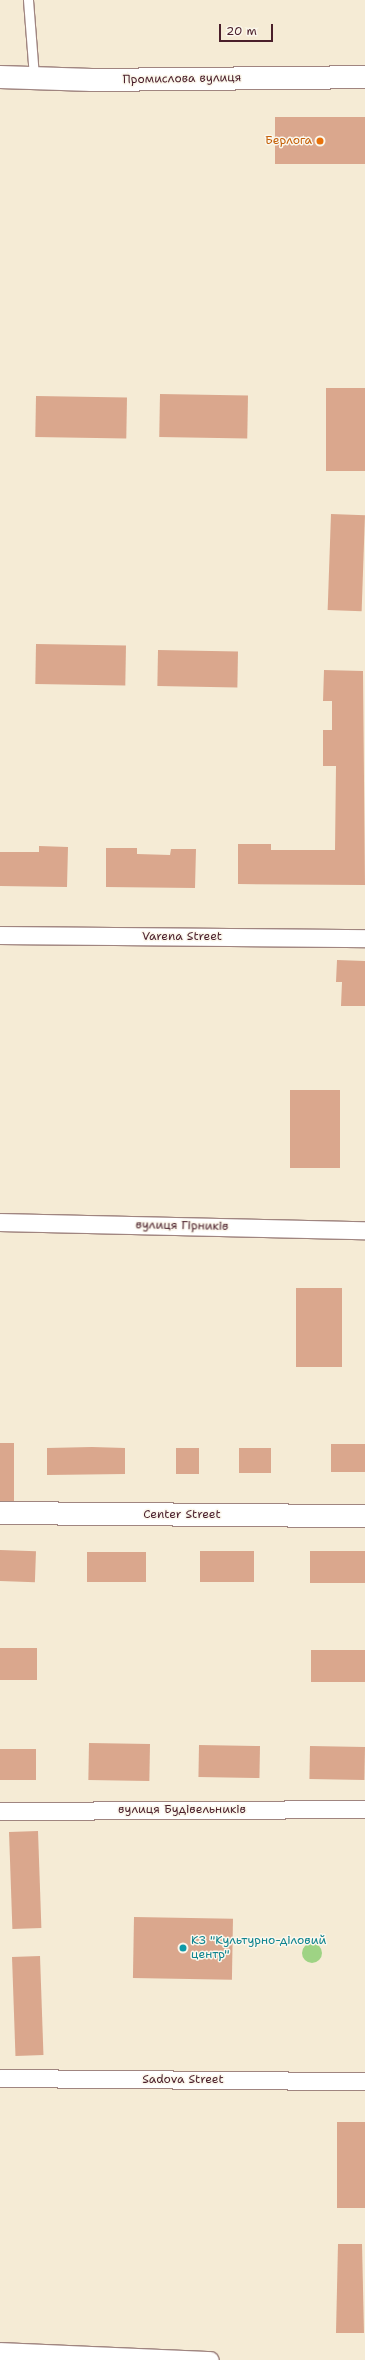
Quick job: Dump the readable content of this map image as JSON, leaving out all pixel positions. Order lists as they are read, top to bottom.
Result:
{
  "streets": {
    "street": [
      "Промислова вулиця",
      "Varena Street",
      "вулиця Гірників",
      "Center Street",
      "вулиця Будівельників",
      "Sadova Street"
    ]
  },
  "places": ["Берлога", "КЗ \"Культурно-діловий центр\""],
  "scale_bar": "20 m"
}
